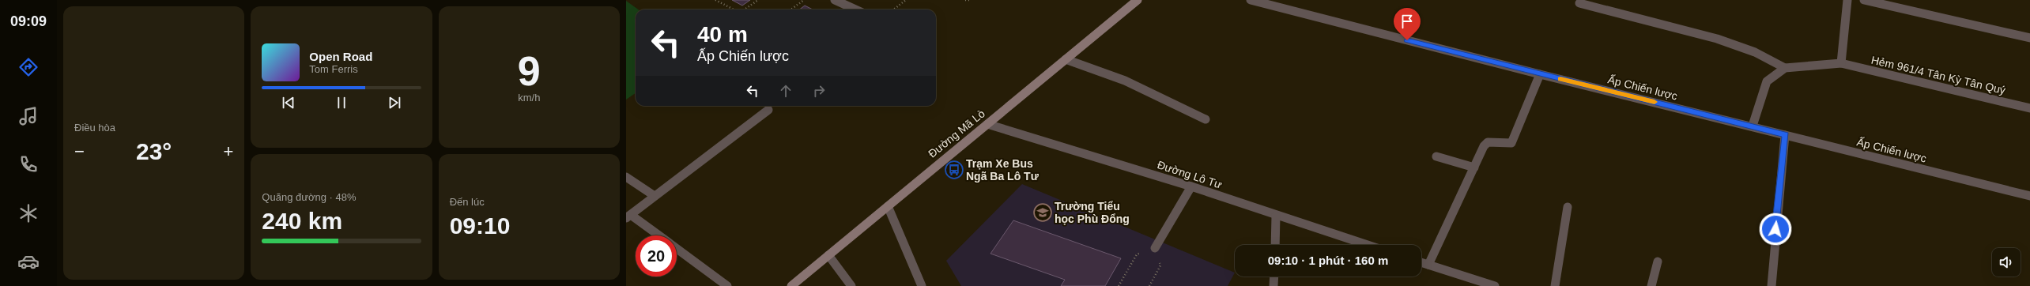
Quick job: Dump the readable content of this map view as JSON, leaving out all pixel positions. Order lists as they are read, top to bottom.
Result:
{
  "streets": {
    "main road": ["Đường Mã Lò"],
    "street": ["Hẻm 961/4 Tân Kỳ Tân Quý", "Ấp Chiến lược", "Đường Lô Tư"]
  },
  "crossings": [
    ["Đường Mã Lò", "Đường Lô Tư"]
  ],
  "places": {
    "bus stop": ["Trạm Xe Bus Ngã Ba Lô Tư"],
    "school or university": ["Trường Tiểu học Phù Đổng"]
  },
  "page": {
    "tabs": "09:09",
    "tile": [
      "Điều hòa",
      ["9", "km/h"],
      ["Quãng đường · 48%", "240 km"],
      ["Đến lúc", "09:10"]
    ],
    "turn": ["40 m", "Ấp Chiến lược"],
    "song": ["Open Road", "Tom Ferris"],
    "heat": ["−", "23°", "+"],
    "limit": "20",
    "trip": "09:10 · 1 phút · 160 m"
  }
}
